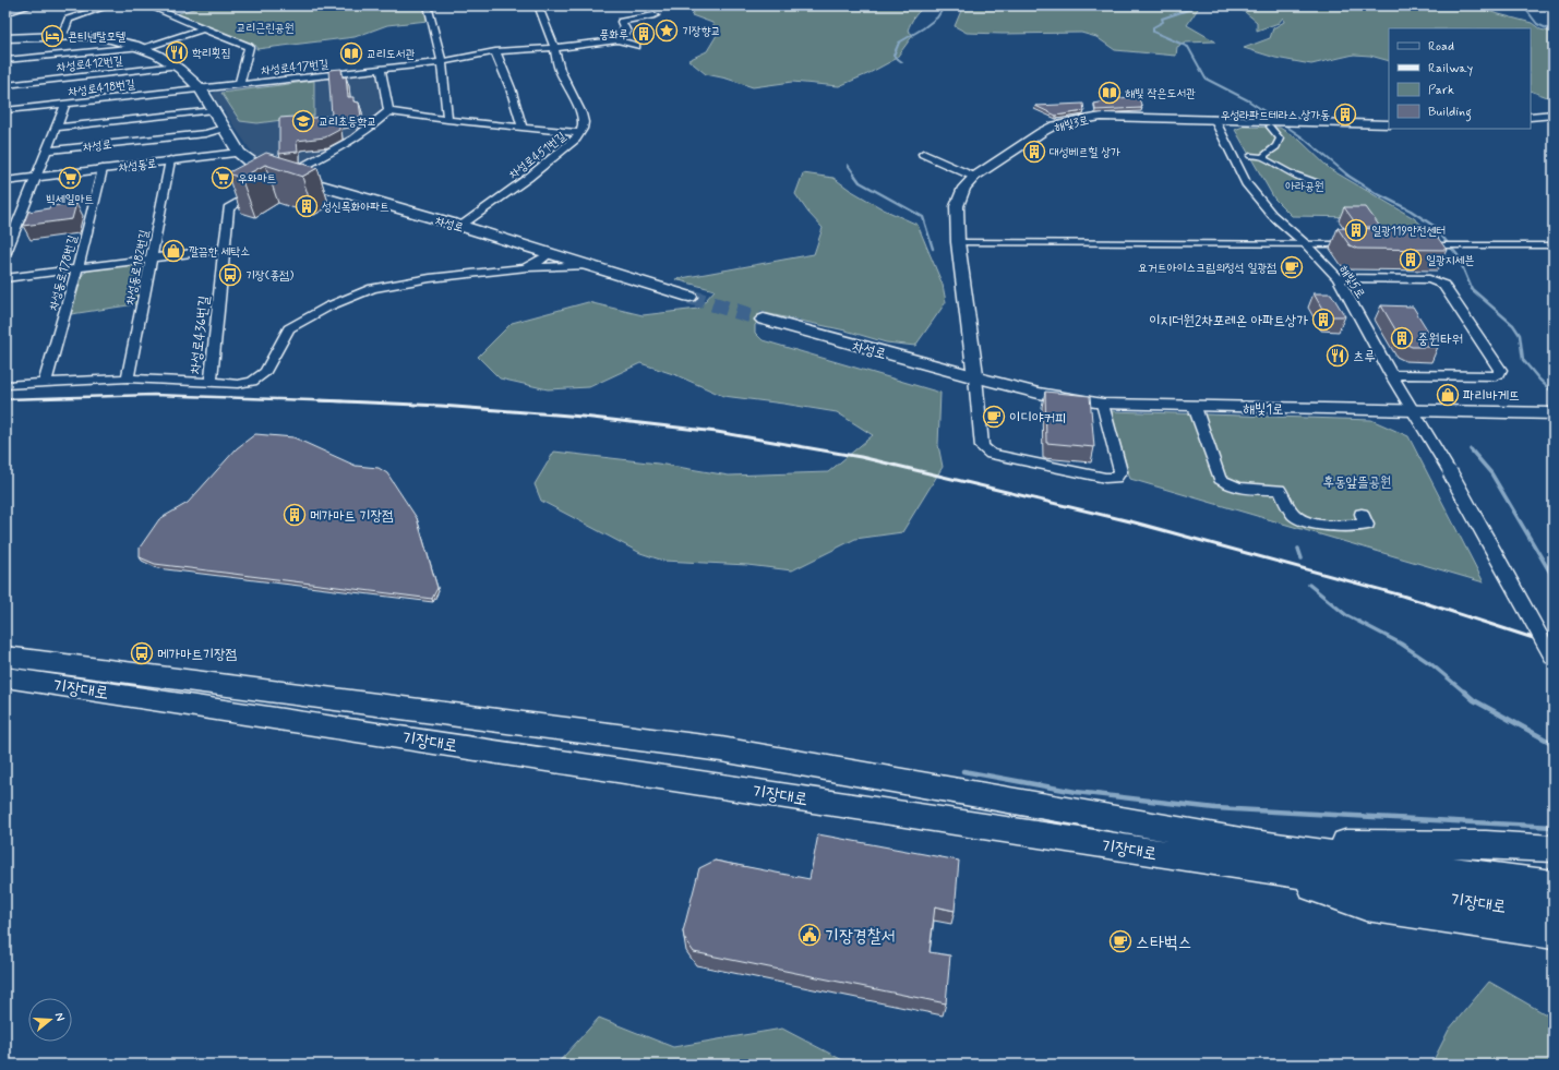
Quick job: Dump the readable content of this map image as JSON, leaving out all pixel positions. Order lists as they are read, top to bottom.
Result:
{
  "streets": {
    "main road": ["차성로", "기장대로"],
    "street": [
      "차성로412번길",
      "차성로417번길",
      "차성로418번길",
      "해빛3로",
      "차성로451번길",
      "차성동로",
      "차성동로182번길",
      "차성동로178번길",
      "해빛5로",
      "차성로436번길",
      "해빛1로"
    ]
  },
  "crossings": [
    ["차성로412번길", "차성로"],
    ["차성로417번길", "차성로418번길"],
    ["차성로417번길", "차성로"],
    ["차성로417번길", "차성로451번길"],
    ["차성로418번길", "차성로"],
    ["해빛3로", "차성로"],
    ["해빛3로", "해빛5로"],
    ["해빛3로", "해빛1로"],
    ["차성로", "차성로451번길"],
    ["차성로", "차성동로"],
    ["차성로", "차성로436번길"],
    ["차성로", "해빛1로"],
    ["차성동로", "차성동로182번길"],
    ["차성동로", "차성동로178번길"],
    ["차성동로182번길", "차성로436번길"],
    ["차성동로178번길", "차성로436번길"],
    ["해빛5로", "해빛1로"]
  ],
  "parks": ["교리근린공원", "아라공원", "후동앞뜰공원"],
  "places": {
    "place": ["기장향교"],
    "building": [
      "풍화루",
      "우성라파드테라스 상가동",
      "대성베르힐 상가",
      "성신목화아파트",
      "일광119안전센터",
      "일광지세븐",
      "이지더원2차포레온 아파트상가",
      "중원타워",
      "메가마트 기장점"
    ],
    "hotel": ["콘티넨탈모텔"],
    "restaurant": ["학리횟집", "츠루"],
    "library": ["교리도서관", "해빛 작은도서관"],
    "school or university": ["교리초등학교"],
    "supermarket": ["빅세일마트", "우와마트"],
    "shop": ["깔끔한 세탁소", "파리바게뜨"],
    "cafe": ["요거트아이스크림의정석 일광점", "이디야커피", "스타벅스"],
    "bus stop": ["기장(종점)", "메가마트기장점"],
    "public building": ["기장경찰서"]
  },
  "legend": [
    "Road",
    "Railway",
    "Park",
    "Building"
  ],
  "north": "right"
}
